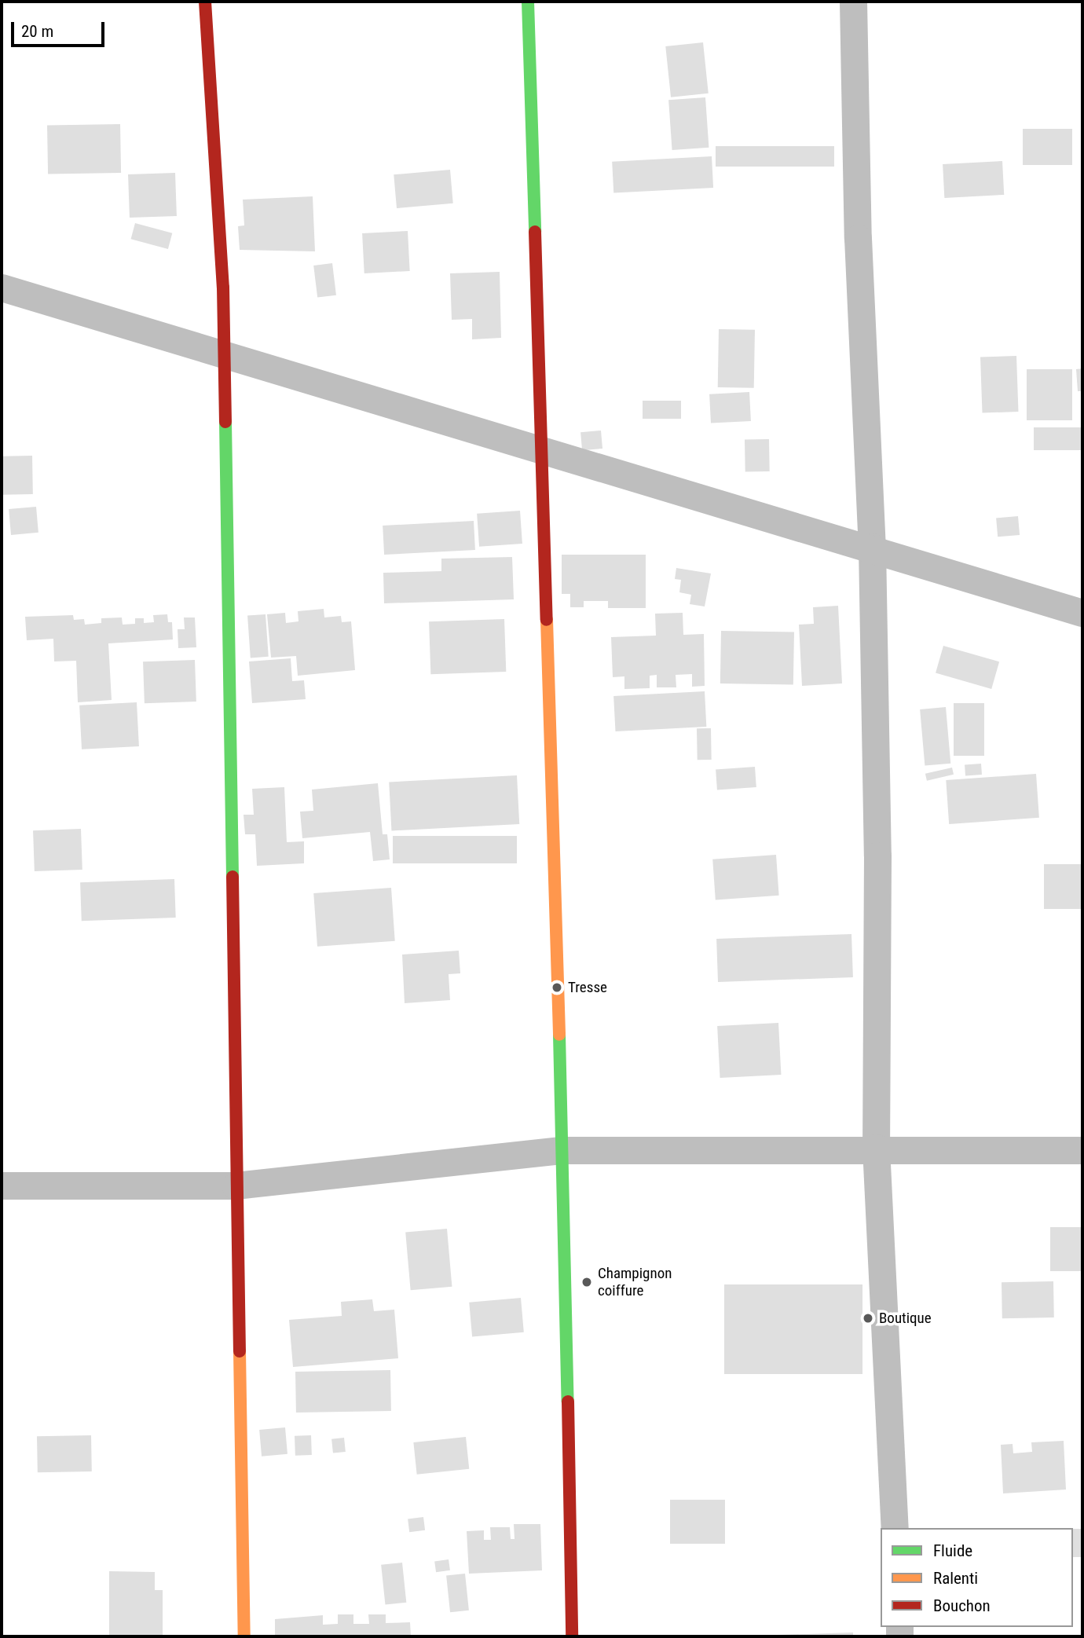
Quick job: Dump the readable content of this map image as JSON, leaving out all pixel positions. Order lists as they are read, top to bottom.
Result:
{
  "places": ["Tresse", "Champignon coiffure", "Boutique"],
  "legend": ["Fluide", "Ralenti", "Bouchon"],
  "scale_bar": "20 m"
}
